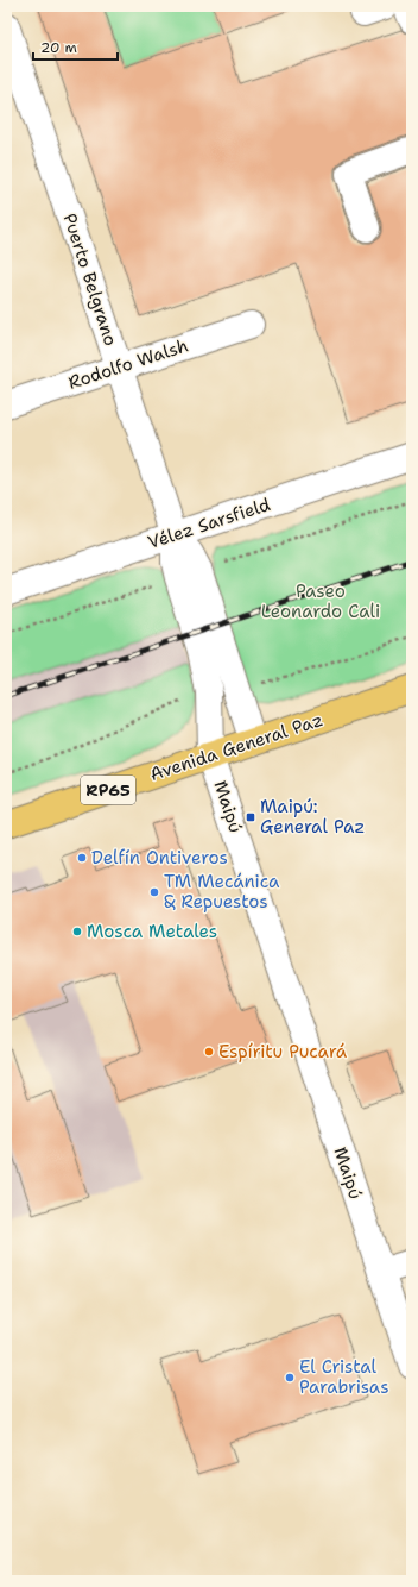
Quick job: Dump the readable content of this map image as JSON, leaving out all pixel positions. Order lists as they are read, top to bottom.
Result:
{
  "streets": {
    "main road": ["Avenida General Paz", "RP65"],
    "street": [
      "Puerto Belgrano",
      "Rodolfo Walsh",
      "Vélez Sarsfield",
      "Maipú"
    ]
  },
  "crossings": [
    ["Puerto Belgrano", "Rodolfo Walsh"],
    ["Puerto Belgrano", "Vélez Sarsfield"],
    ["Puerto Belgrano", "Maipú"],
    ["Vélez Sarsfield", "Maipú"],
    ["Avenida General Paz", "Maipú"]
  ],
  "parks": ["Paseo Leonardo Cali"],
  "places": {
    "transit": ["Maipú: General Paz"],
    "other": [
      "Delfín Ontiveros",
      "TM Mecánica & Repuestos",
      "Mosca Metales",
      "Espíritu Pucará",
      "El Cristal Parabrisas"
    ]
  },
  "scale_bar": "20 m"
}
